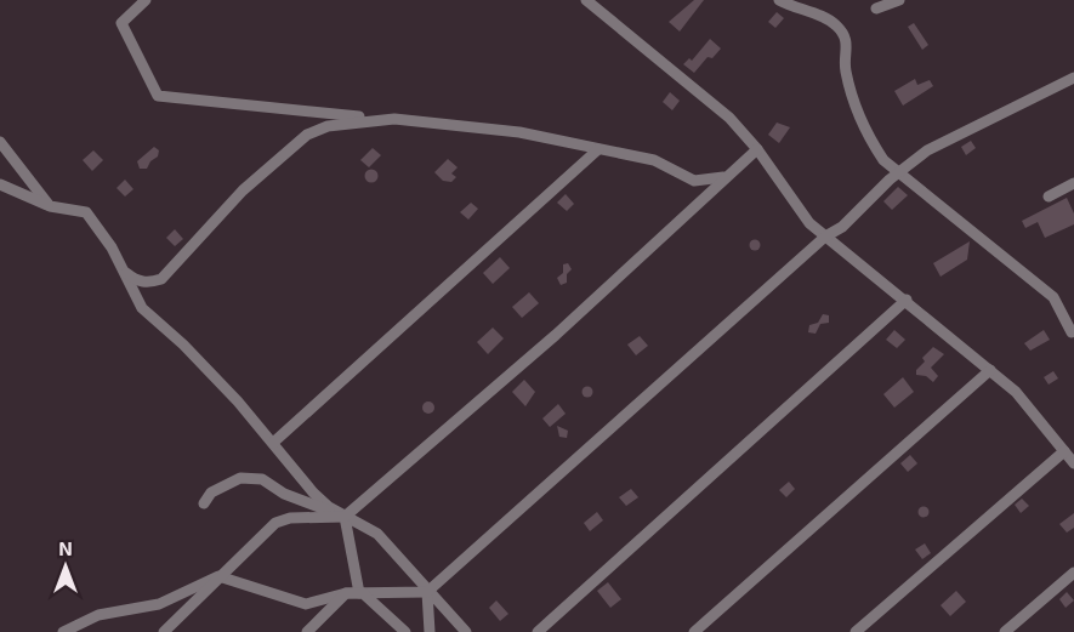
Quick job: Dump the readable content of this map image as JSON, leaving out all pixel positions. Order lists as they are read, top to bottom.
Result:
{
  "north": "top"
}
